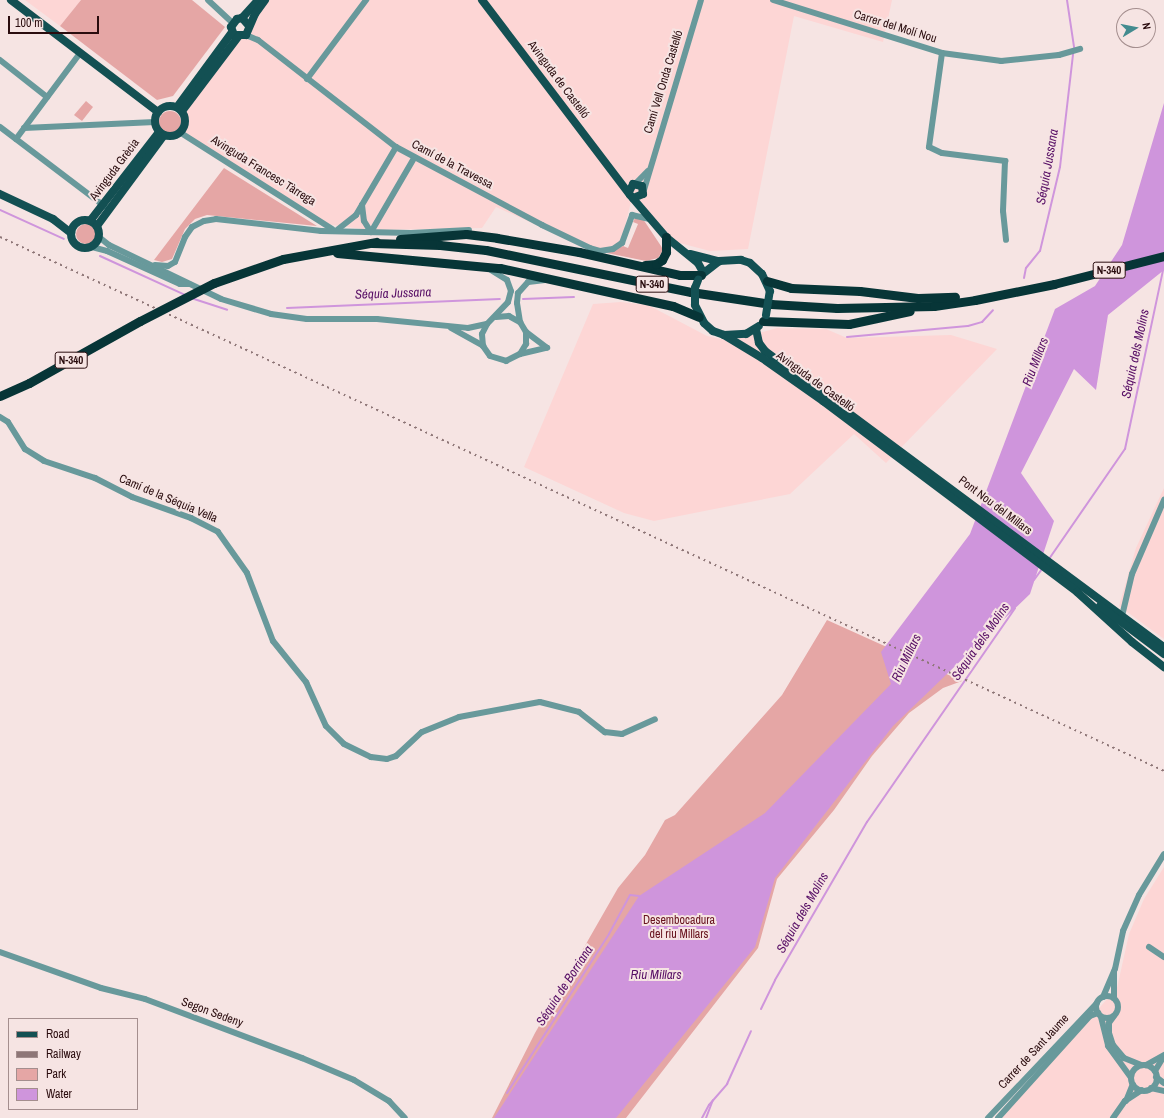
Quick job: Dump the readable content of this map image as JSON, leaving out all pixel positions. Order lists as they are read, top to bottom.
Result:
{
  "streets": {
    "highway": ["N-340"],
    "main road": ["Avinguda de Castelló", "Avinguda Grècia", "Pont Nou del Millars"],
    "street": [
      "Carrer del Molí Nou",
      "Camí Vell Onda Castelló",
      "Camí de la Travessa",
      "Avinguda Francesc Tàrrega",
      "Camí de la Séquia Vella",
      "Segon Sedeny",
      "Carrer de Sant Jaume"
    ]
  },
  "crossings": [
    ["Avinguda de Castelló", "Camí Vell Onda Castelló"],
    ["Avinguda de Castelló", "Camí de la Travessa"],
    ["Avinguda de Castelló", "Pont Nou del Millars"],
    ["Avinguda Grècia", "Avinguda Francesc Tàrrega"]
  ],
  "water": [
    "Séquia Jussana",
    "Séquia dels Molins",
    "Riu Millars",
    "Séquia de Borriana"
  ],
  "parks": ["Desembocadura del riu Millars"],
  "legend": [
    "Road",
    "Railway",
    "Park",
    "Water"
  ],
  "scale_bar": "100 m",
  "north": "right"
}
